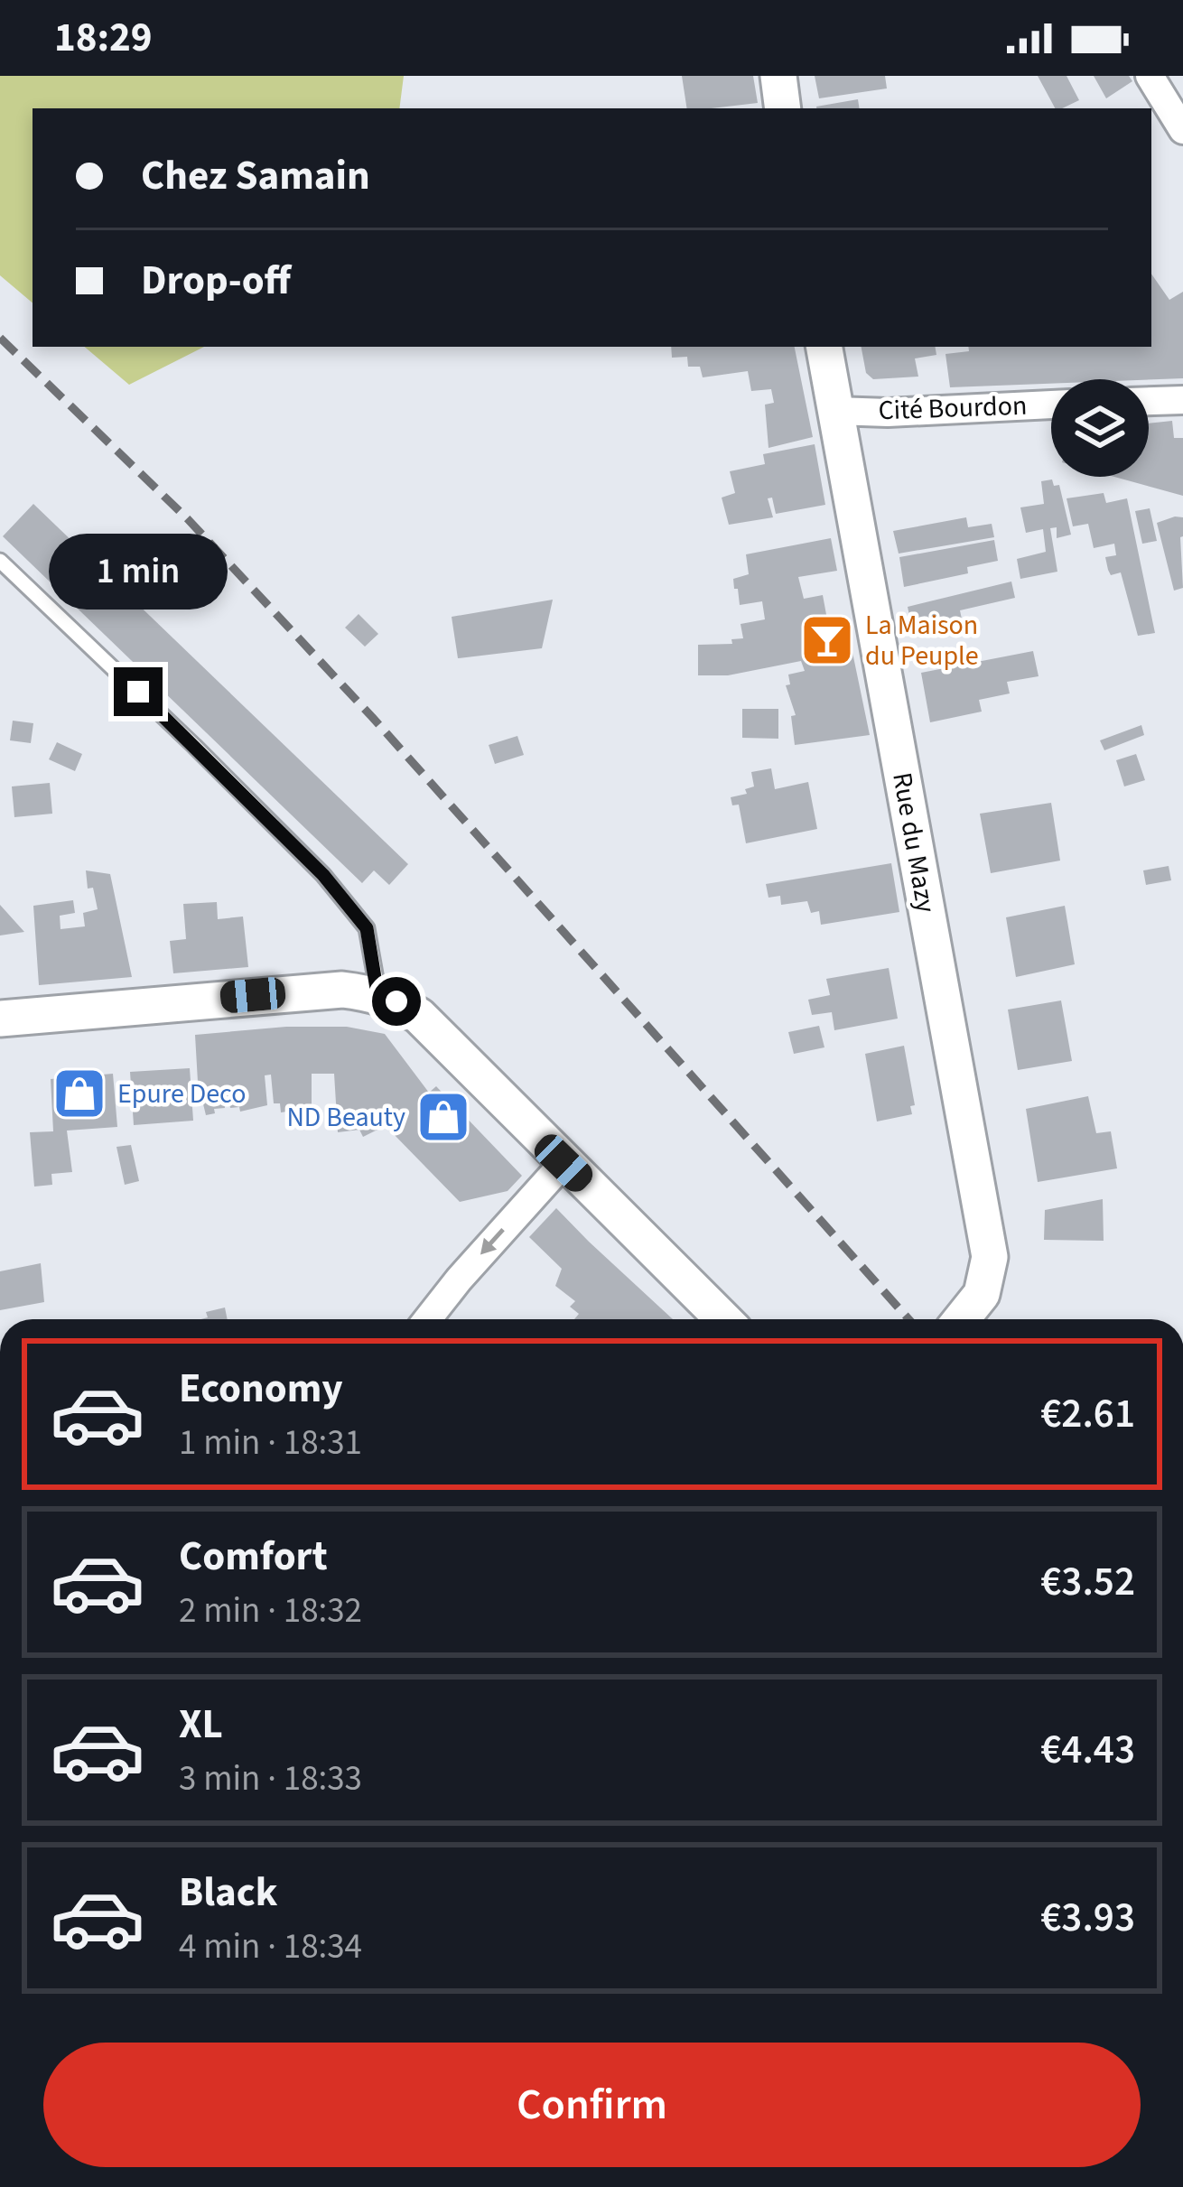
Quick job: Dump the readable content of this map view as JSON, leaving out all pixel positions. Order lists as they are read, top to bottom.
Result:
{
  "streets": {
    "street": ["Cité Bourdon", "Rue du Mazy"]
  },
  "crossings": [
    ["Cité Bourdon", "Rue du Mazy"]
  ],
  "places": {
    "bar": ["La Maison du Peuple"],
    "shop": ["Epure Deco", "ND Beauty"]
  },
  "page": {
    "status": "18:29",
    "banner": ["Chez Samain", "Drop-off"],
    "bubble": "1 min",
    "list": [
      {
        "name": "Economy",
        "note": "1 min · 18:31",
        "value": "€2.61"
      },
      {
        "name": "Comfort",
        "note": "2 min · 18:32",
        "value": "€3.52"
      },
      {
        "name": "XL",
        "note": "3 min · 18:33",
        "value": "€4.43"
      },
      {
        "name": "Black",
        "note": "4 min · 18:34",
        "value": "€3.93"
      }
    ],
    "buttons": "Confirm"
  }
}
